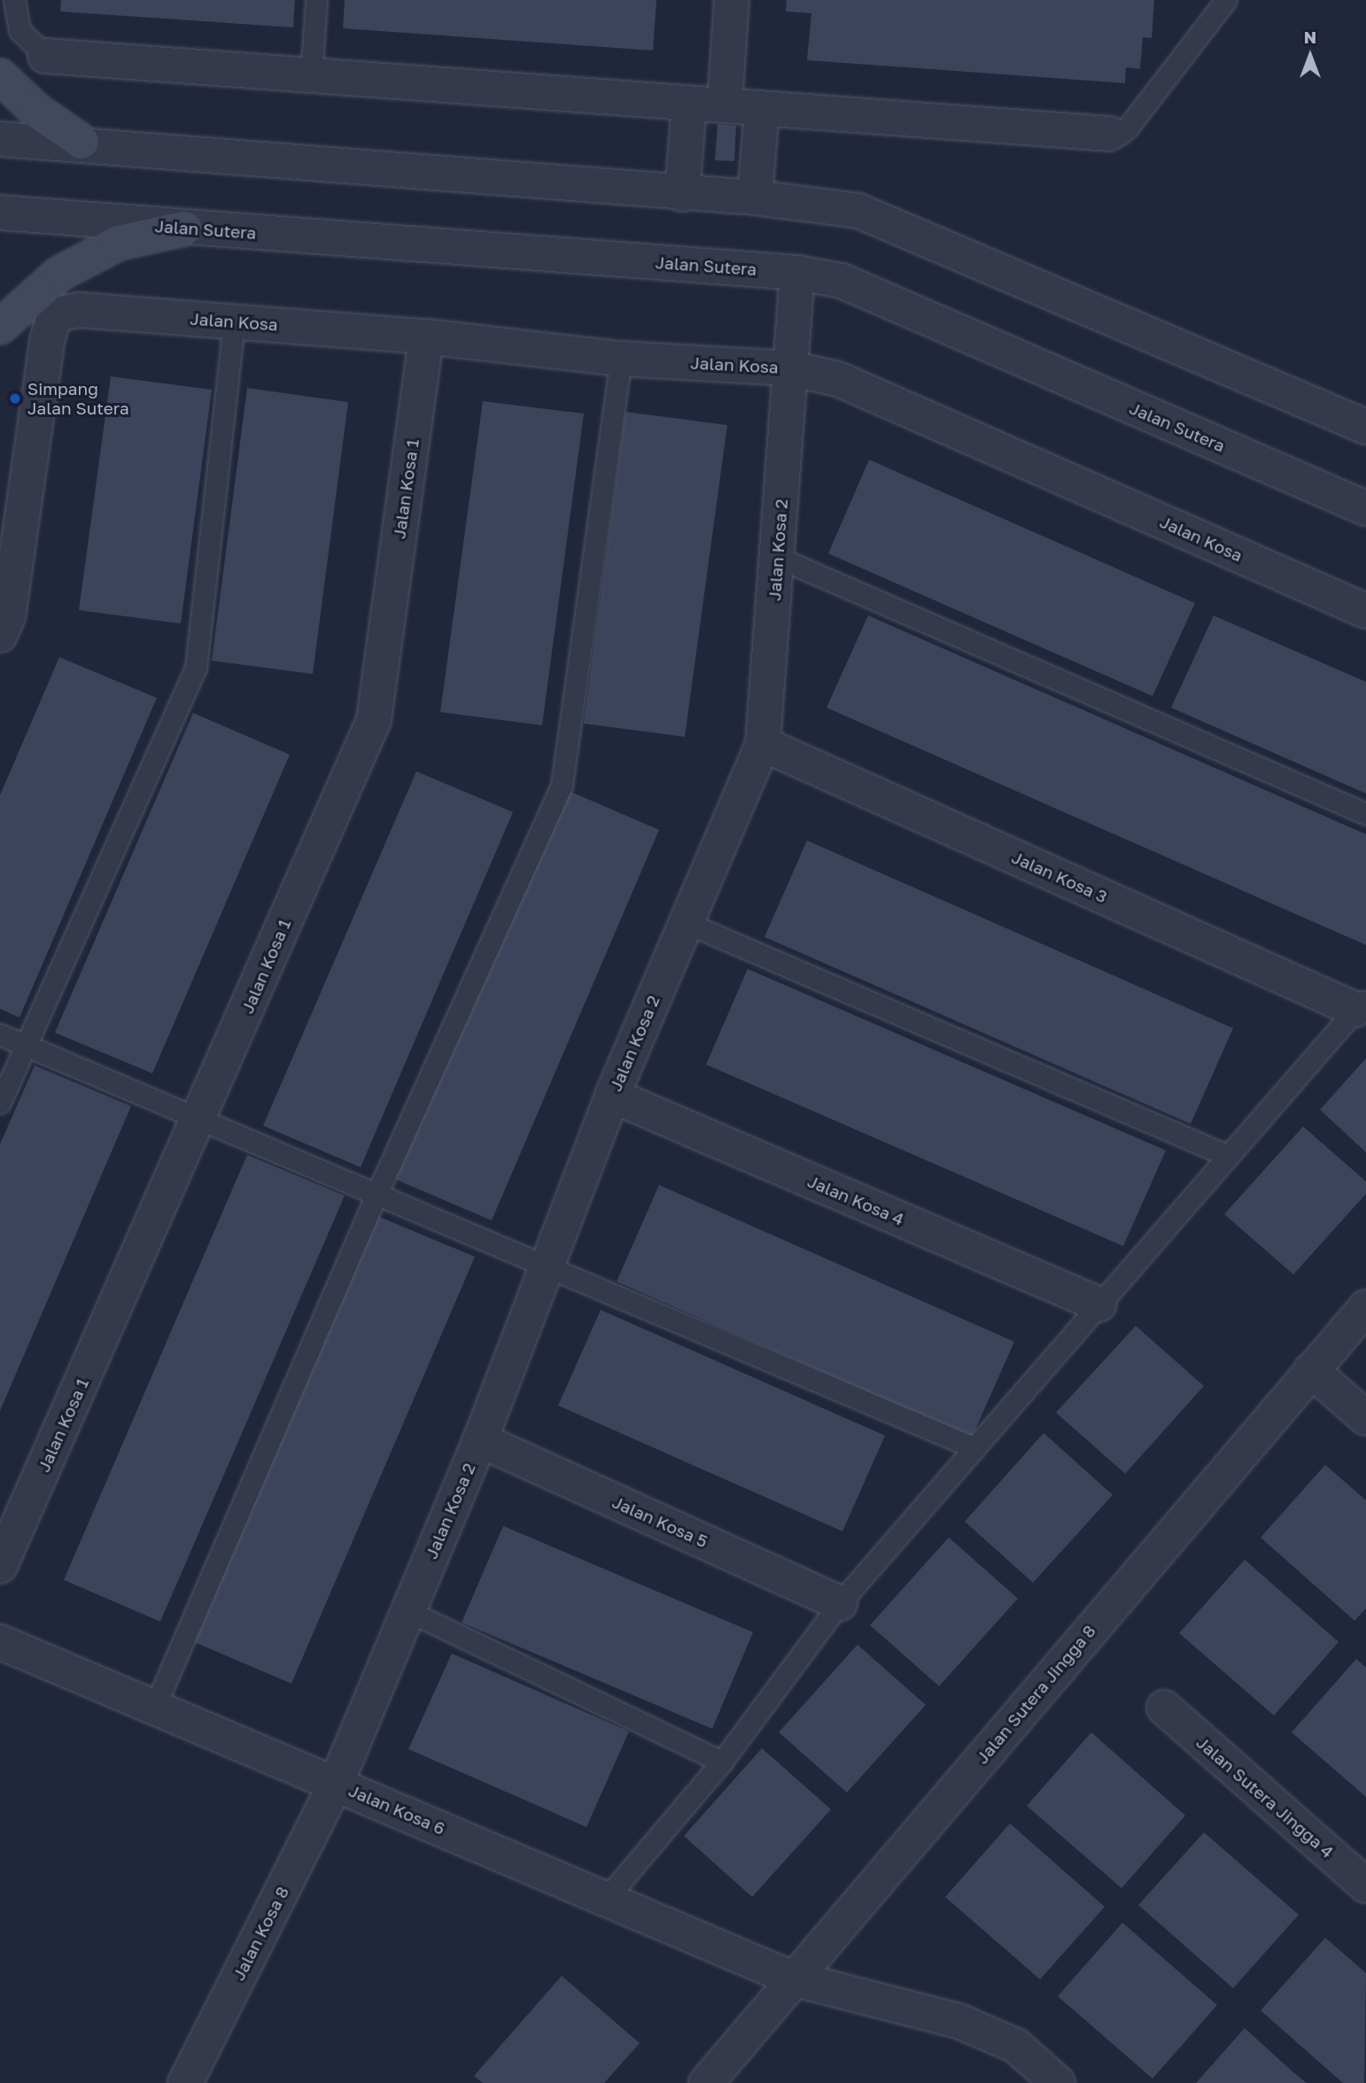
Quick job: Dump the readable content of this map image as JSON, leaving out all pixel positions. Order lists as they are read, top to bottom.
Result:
{
  "streets": {
    "street": [
      "Jalan Sutera",
      "Jalan Kosa",
      "Jalan Kosa 1",
      "Jalan Kosa 2",
      "Jalan Kosa 3",
      "Jalan Kosa 4",
      "Jalan Kosa 5",
      "Jalan Sutera Jingga 8",
      "Jalan Sutera Jingga 4",
      "Jalan Kosa 6",
      "Jalan Kosa 8"
    ]
  },
  "crossings": [
    ["Jalan Sutera", "Jalan Kosa 2"],
    ["Jalan Kosa", "Jalan Kosa 1"],
    ["Jalan Kosa", "Jalan Kosa 2"],
    ["Jalan Kosa 2", "Jalan Kosa 3"],
    ["Jalan Kosa 2", "Jalan Kosa 4"],
    ["Jalan Kosa 2", "Jalan Kosa 5"],
    ["Jalan Kosa 2", "Jalan Kosa 6"],
    ["Jalan Kosa 2", "Jalan Kosa 8"],
    ["Jalan Sutera Jingga 8", "Jalan Kosa 6"],
    ["Jalan Kosa 6", "Jalan Kosa 8"]
  ],
  "places": ["Simpang Jalan Sutera"],
  "north": "top"
}
